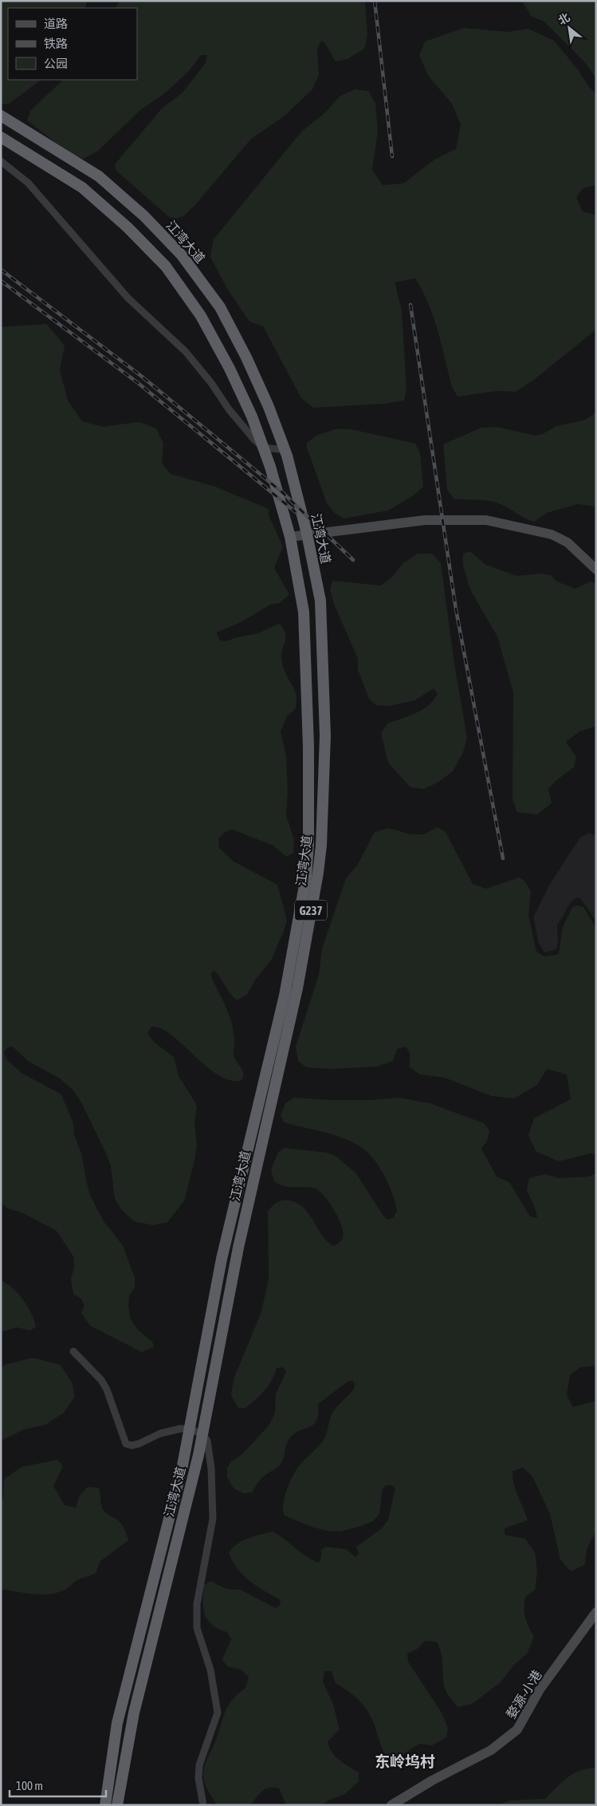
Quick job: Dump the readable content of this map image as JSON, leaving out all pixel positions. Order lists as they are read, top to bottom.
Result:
{
  "streets": {
    "highway": ["江湾大道", "G237"],
    "main road": ["婺源-小港"]
  },
  "districts": ["东岭坞村"],
  "legend": ["道路", "铁路", "公园"],
  "scale_bar": "100 m",
  "north": "top left"
}
